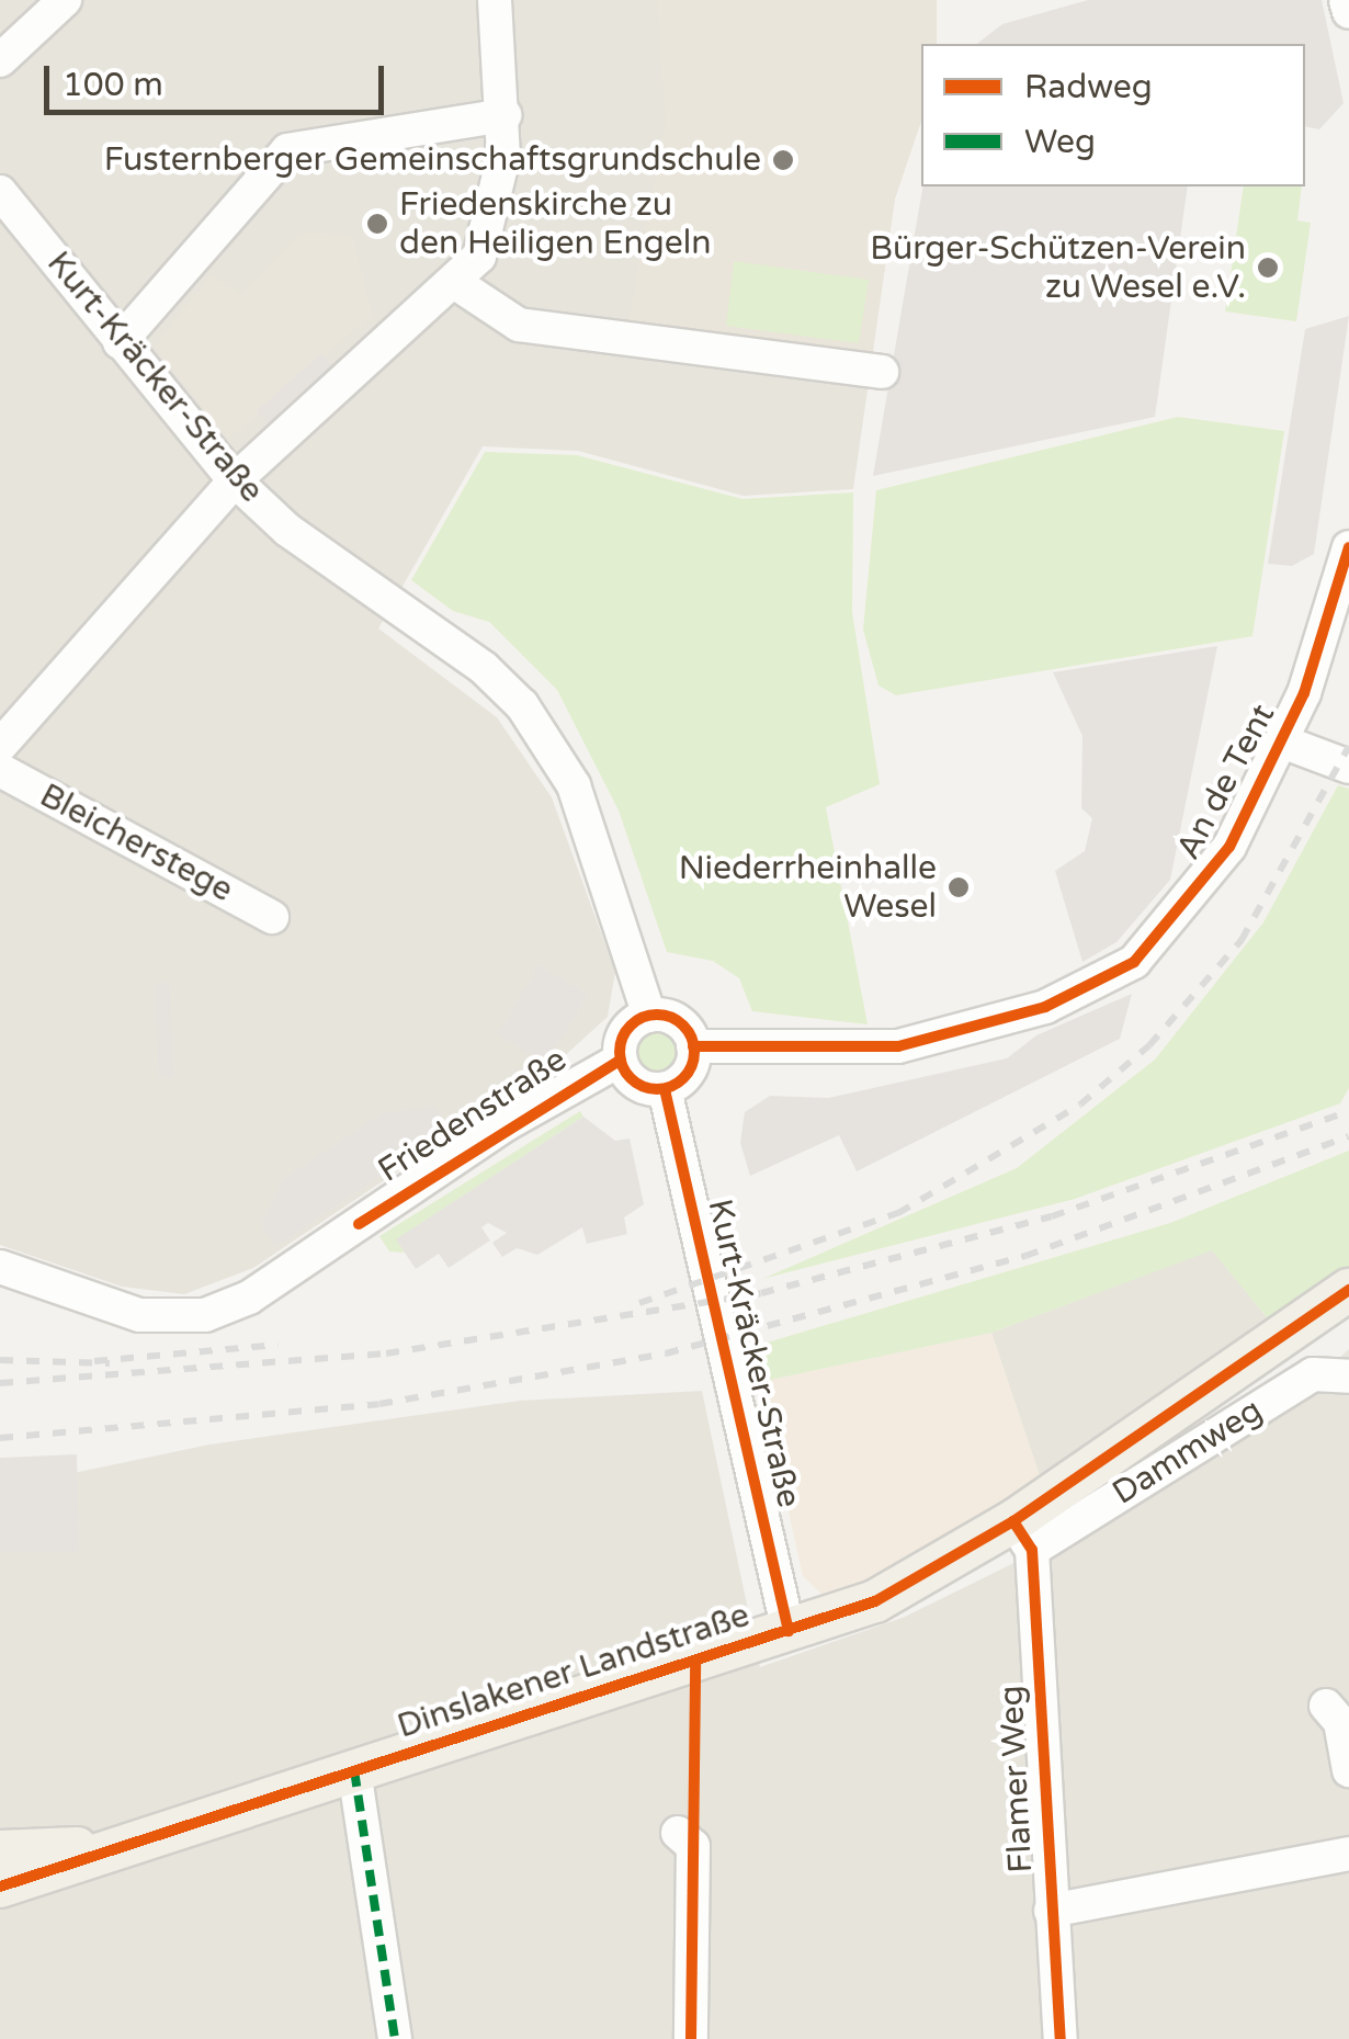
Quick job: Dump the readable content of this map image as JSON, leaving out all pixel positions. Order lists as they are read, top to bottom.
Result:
{
  "streets": {
    "main road": ["Dinslakener Landstraße"],
    "street": [
      "Kurt-Kräcker-Straße",
      "An de Tent",
      "Bleicherstege",
      "Friedenstraße",
      "Dammweg",
      "Flamer Weg"
    ]
  },
  "crossings": [
    ["Kurt-Kräcker-Straße", "An de Tent"],
    ["Kurt-Kräcker-Straße", "Friedenstraße"],
    ["Kurt-Kräcker-Straße", "Dinslakener Landstraße"],
    ["An de Tent", "Friedenstraße"],
    ["Dammweg", "Dinslakener Landstraße"],
    ["Dammweg", "Flamer Weg"],
    ["Dinslakener Landstraße", "Flamer Weg"]
  ],
  "places": [
    "Fusternberger Gemeinschaftsgrundschule",
    "Friedenskirche zu den Heiligen Engeln",
    "Bürger-Schützen-Verein zu Wesel e.V.",
    "Niederrheinhalle Wesel"
  ],
  "legend": ["Radweg", "Weg"],
  "scale_bar": "100 m"
}
